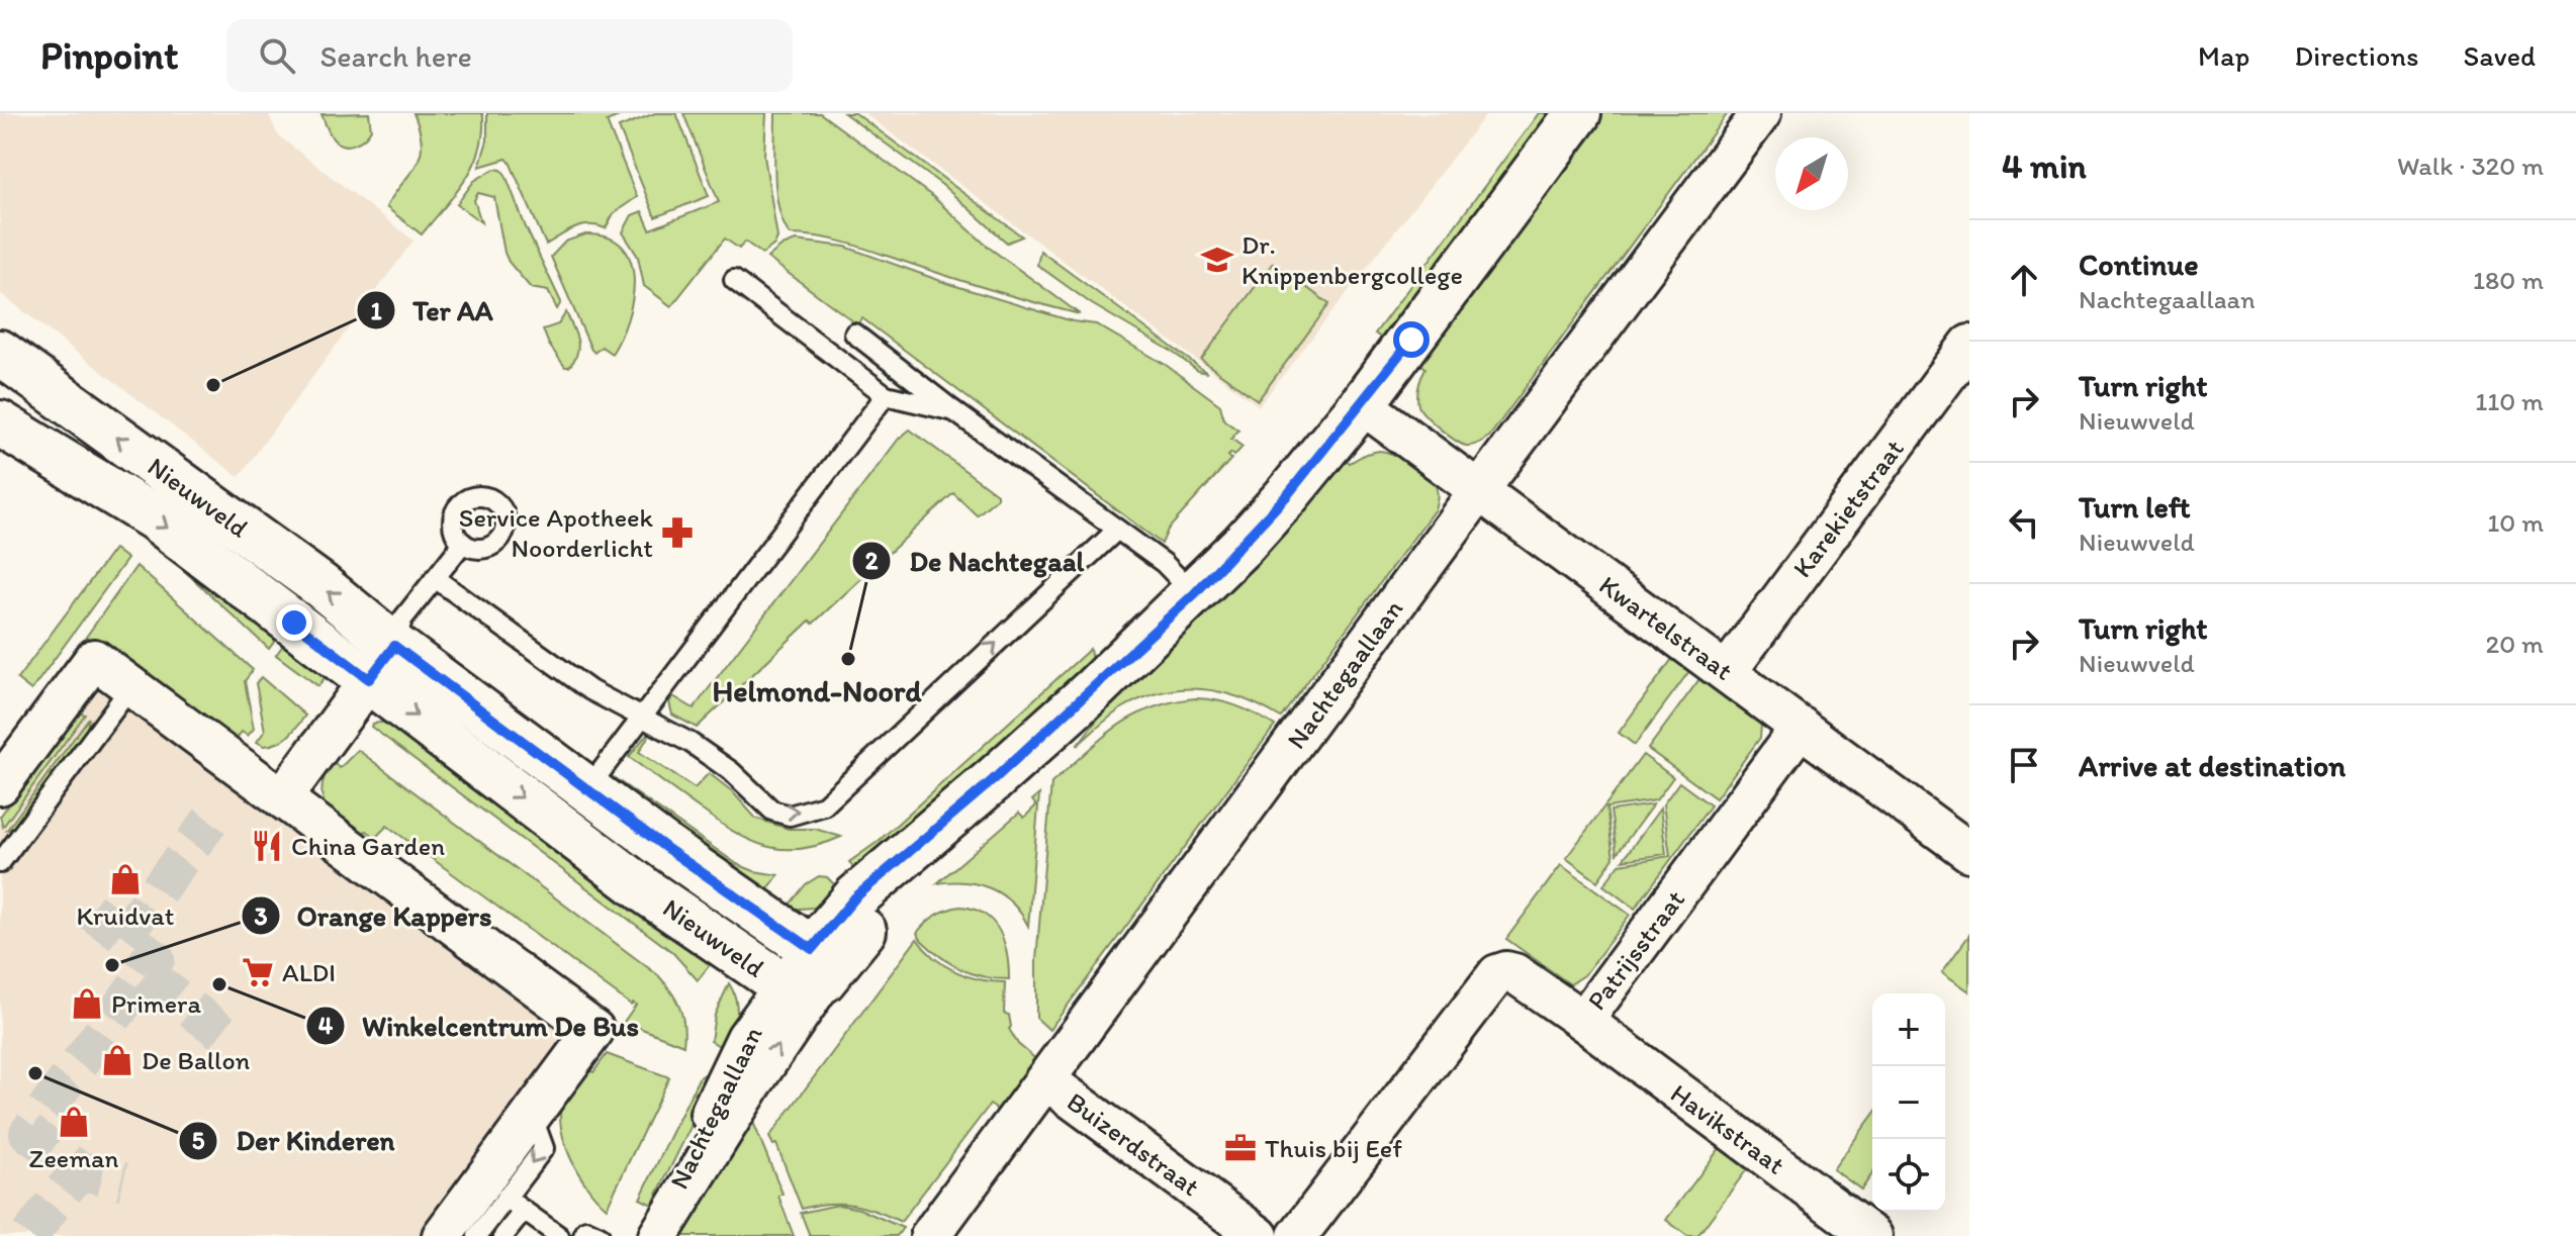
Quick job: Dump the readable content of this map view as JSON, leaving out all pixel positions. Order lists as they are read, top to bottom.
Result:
{
  "streets": {
    "street": [
      "Nieuwveld",
      "Karekietstraat",
      "Kwartelstraat",
      "Nachtegaallaan",
      "Patrijsstraat",
      "Havikstraat",
      "Buizerdstraat"
    ]
  },
  "crossings": [
    ["Nieuwveld", "Nachtegaallaan"],
    ["Karekietstraat", "Kwartelstraat"],
    ["Kwartelstraat", "Nachtegaallaan"],
    ["Kwartelstraat", "Patrijsstraat"],
    ["Nachtegaallaan", "Buizerdstraat"],
    ["Patrijsstraat", "Havikstraat"]
  ],
  "districts": ["Helmond-Noord"],
  "places": {
    "school or university": ["Dr. Knippenbergcollege"],
    "other": [
      "Ter AA",
      "De Nachtegaal",
      "Orange Kappers",
      "Winkelcentrum De Bus",
      "Der Kinderen"
    ],
    "pharmacy": ["Service Apotheek Noorderlicht"],
    "restaurant": ["China Garden"],
    "shop": [
      "Kruidvat",
      "Primera",
      "De Ballon",
      "Zeeman"
    ],
    "supermarket": ["ALDI"],
    "office": ["Thuis bij Eef"]
  },
  "north": "bottom left",
  "page": {
    "header": "Pinpoint",
    "search": "Search here",
    "nav": ["Map", "Directions", "Saved"],
    "heading": ["4 min", "Walk · 320 m"],
    "list": [
      ["Continue", "Nachtegaallaan", "180 m"],
      ["Turn right", "Nieuwveld", "110 m"],
      ["Turn left", "Nieuwveld", "10 m"],
      ["Turn right", "Nieuwveld", "20 m"],
      "Arrive at destination"
    ],
    "map_buttons": ["+", "−"]
  }
}
